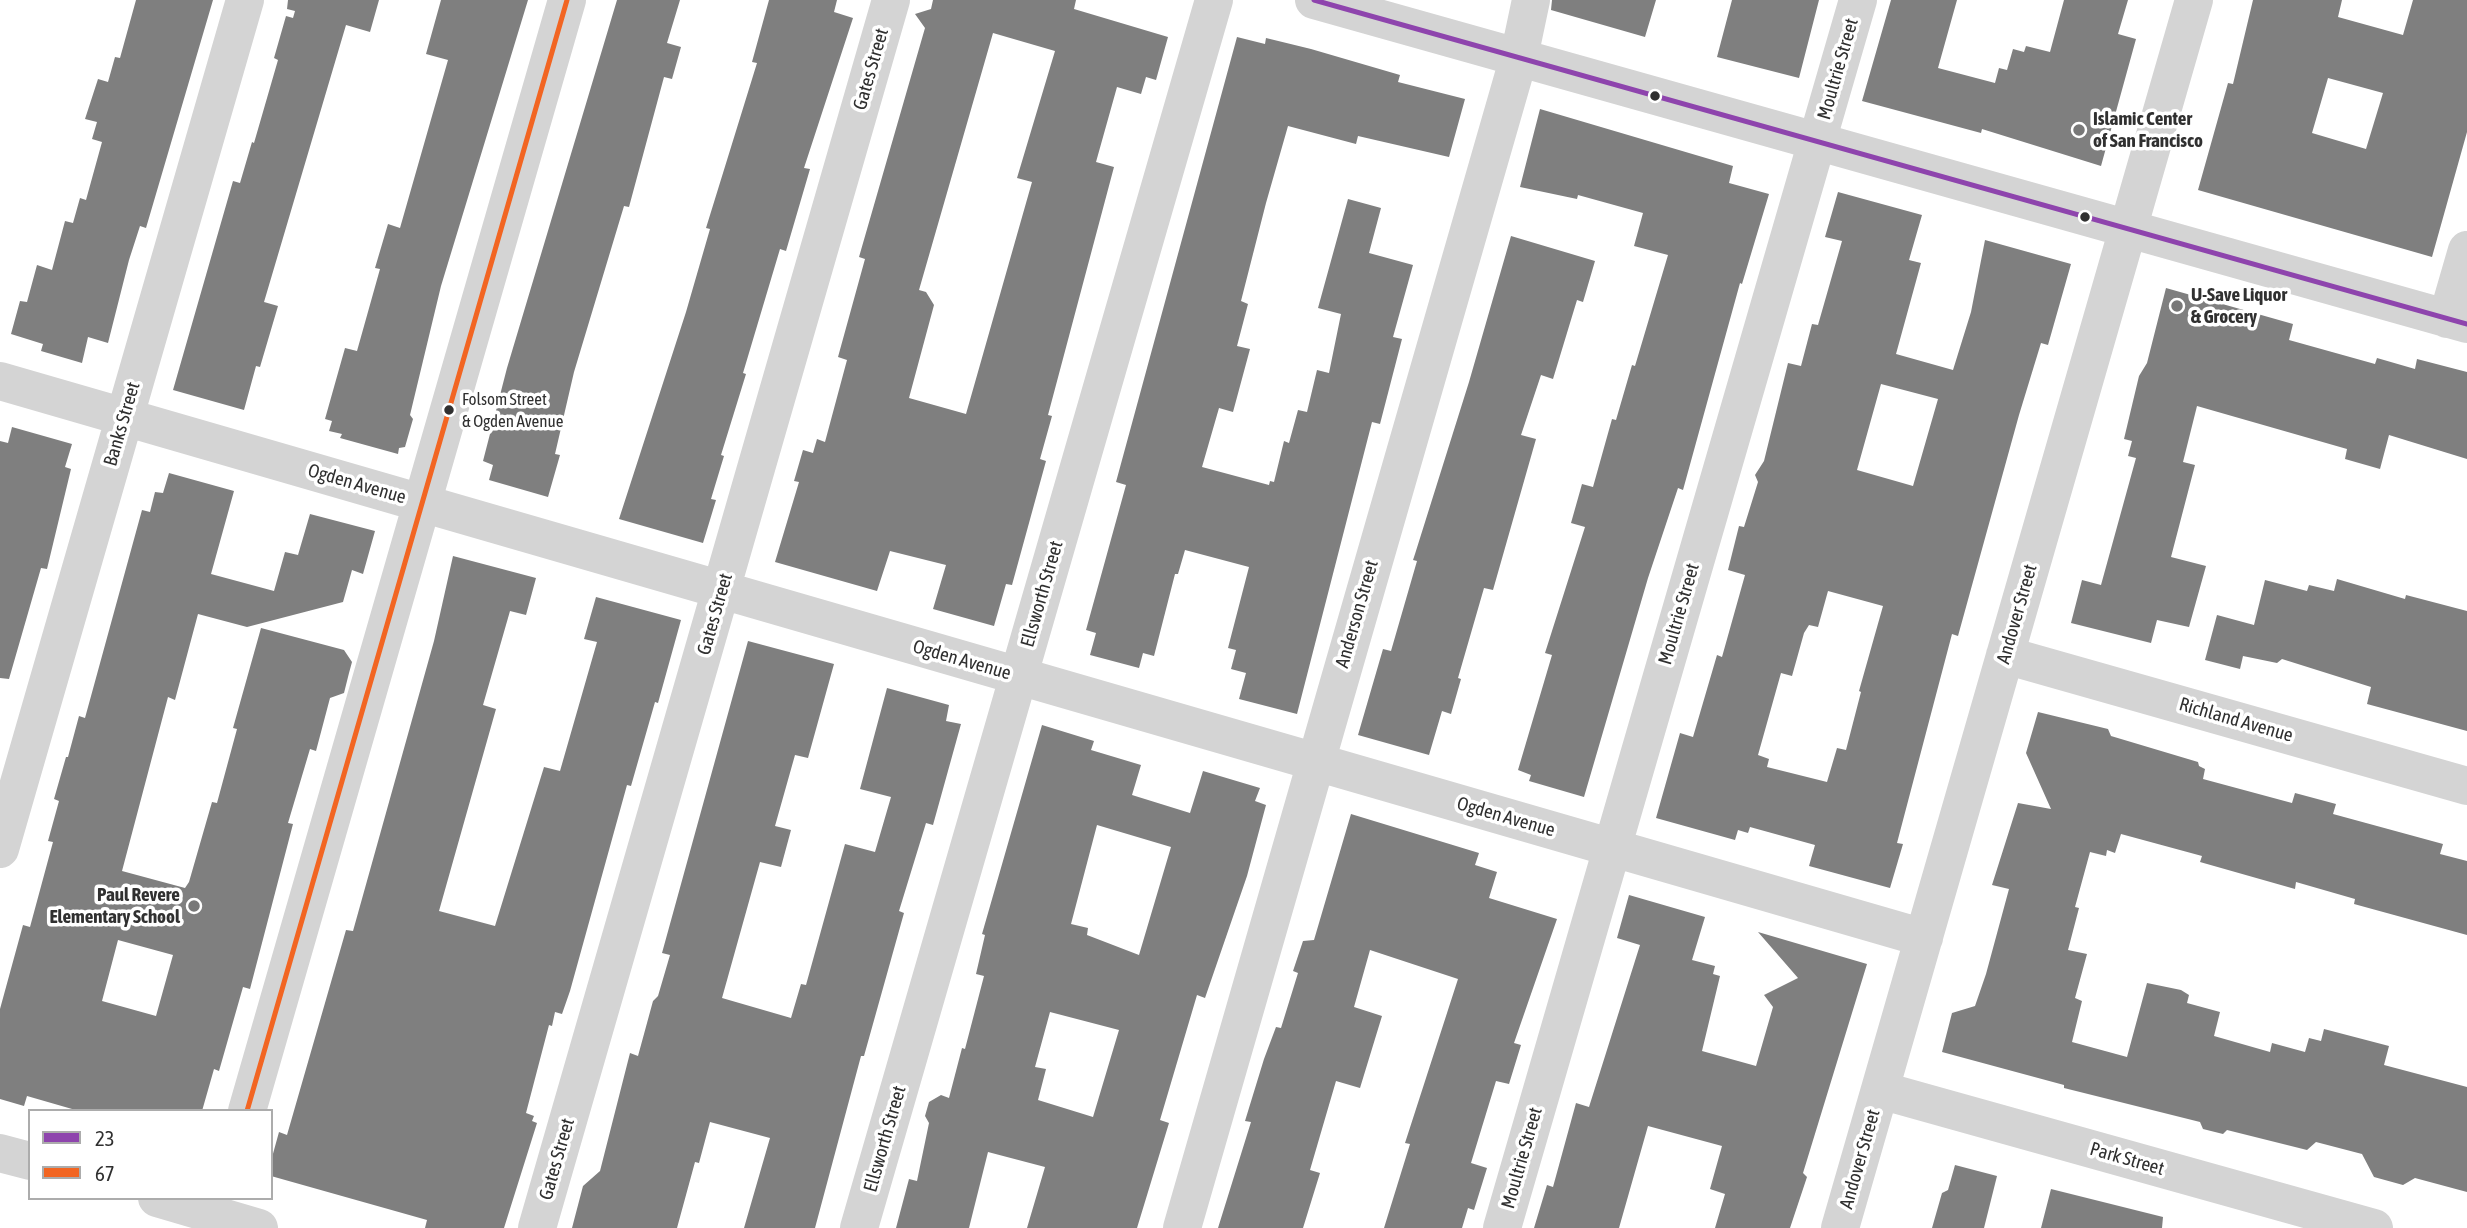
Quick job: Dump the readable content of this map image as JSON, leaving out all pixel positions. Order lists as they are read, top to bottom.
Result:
{
  "streets": {
    "street": [
      "Gates Street",
      "Moultrie Street",
      "Banks Street",
      "Ogden Avenue",
      "Ellsworth Street",
      "Anderson Street",
      "Andover Street",
      "Richland Avenue",
      "Park Street"
    ]
  },
  "crossings": [
    ["Gates Street", "Ogden Avenue"],
    ["Moultrie Street", "Ogden Avenue"],
    ["Banks Street", "Ogden Avenue"],
    ["Ogden Avenue", "Ellsworth Street"],
    ["Ogden Avenue", "Anderson Street"],
    ["Ogden Avenue", "Andover Street"],
    ["Andover Street", "Richland Avenue"],
    ["Andover Street", "Park Street"]
  ],
  "places": [
    "Islamic Center of San Francisco",
    "U-Save Liquor & Grocery",
    "Folsom Street & Ogden Avenue",
    "Paul Revere Elementary School"
  ],
  "lines": ["transit line 23", "transit line 67"],
  "legend": ["23", "67"]
}
